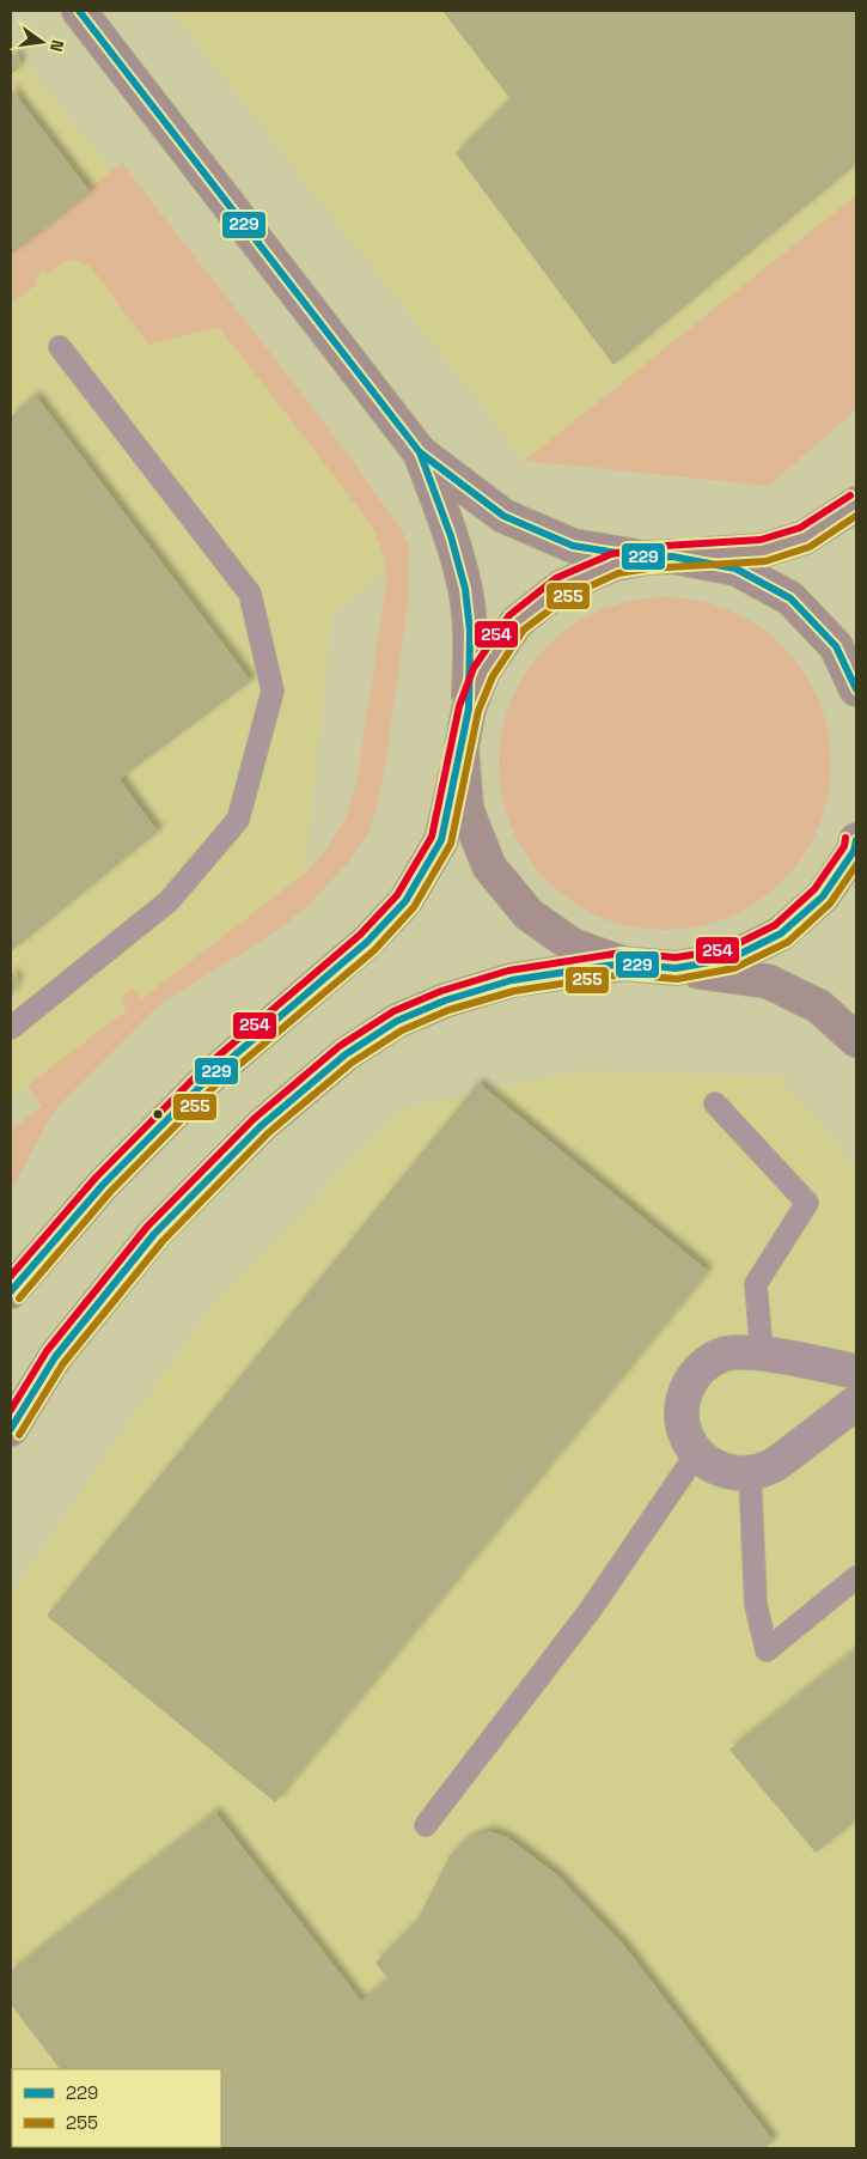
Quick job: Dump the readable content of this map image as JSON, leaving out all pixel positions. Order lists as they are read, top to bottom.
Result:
{
  "lines": ["transit line 229", "transit line 254", "transit line 255"],
  "legend": ["229", "255"],
  "north": "right"
}
